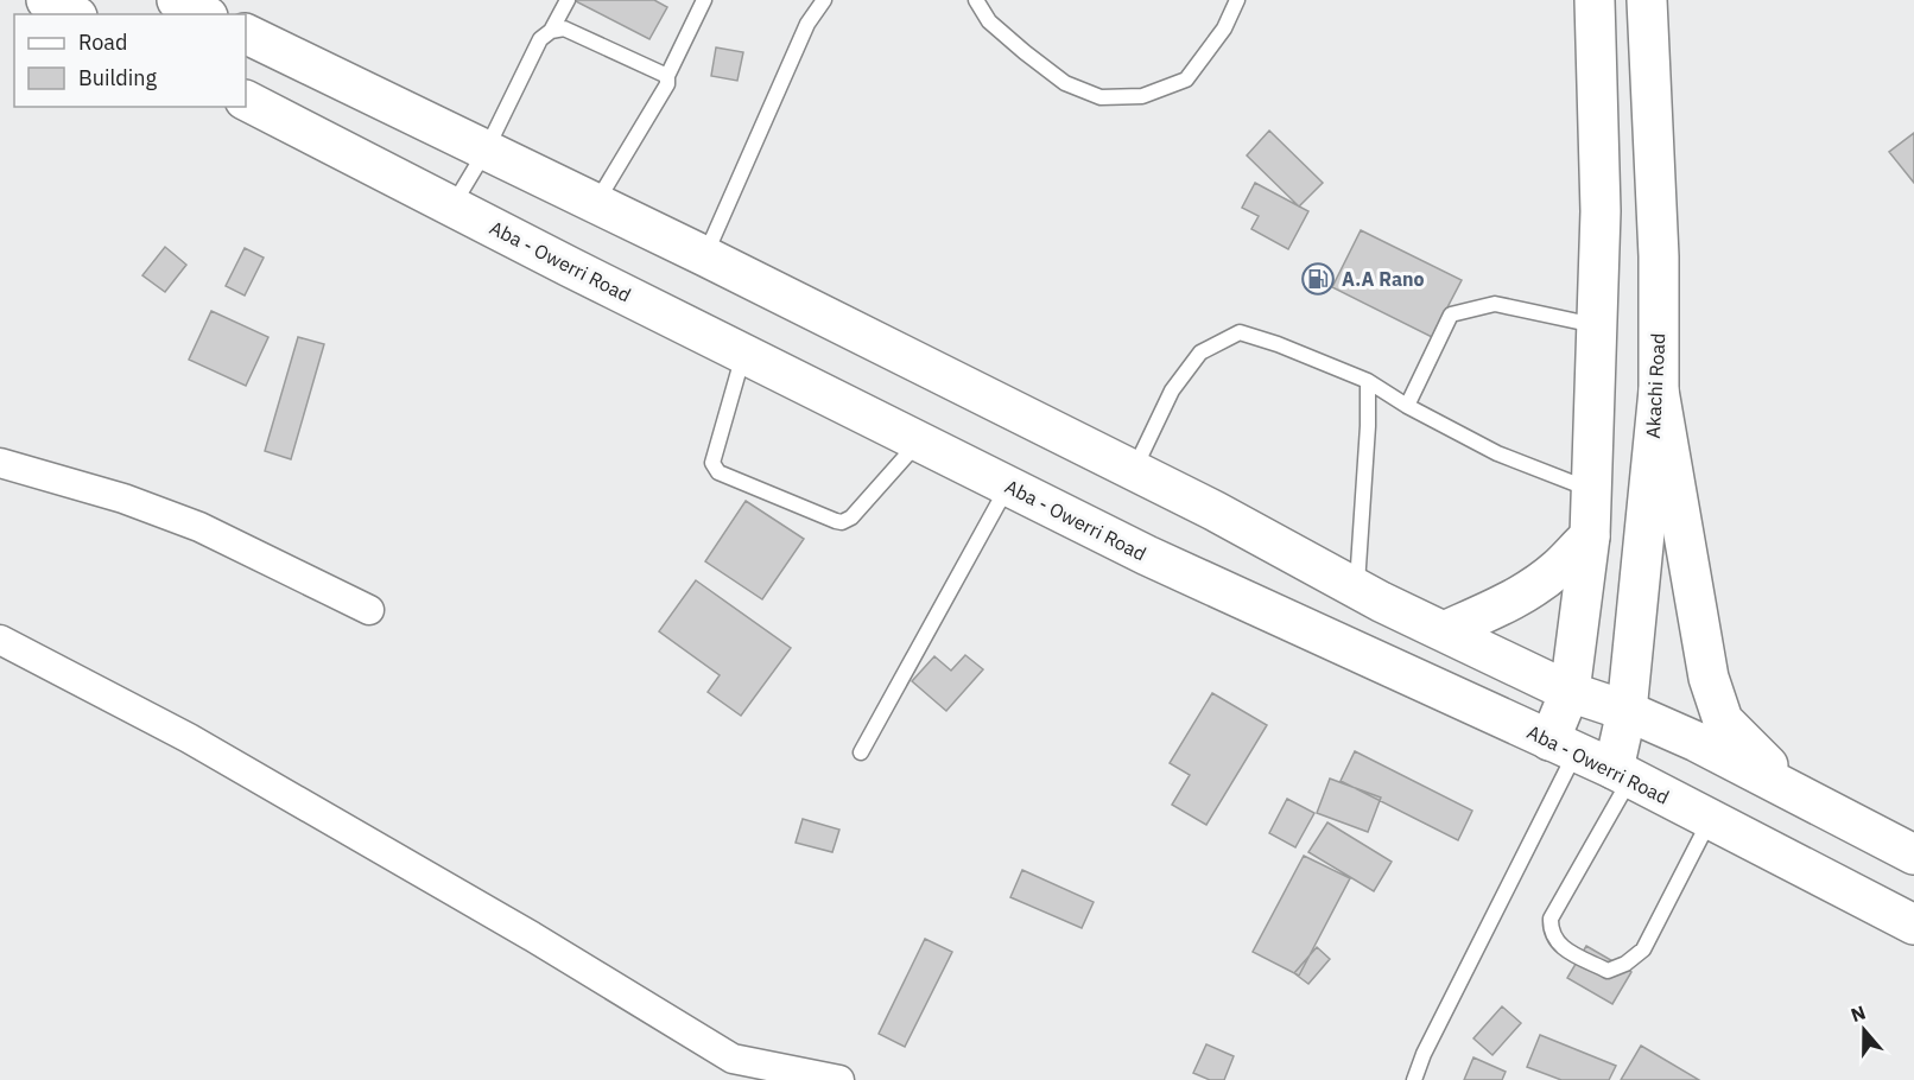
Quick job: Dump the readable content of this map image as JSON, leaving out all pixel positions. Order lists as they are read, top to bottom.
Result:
{
  "streets": {
    "main road": ["Aba - Owerri Road", "Akachi Road"]
  },
  "crossings": [
    ["Aba - Owerri Road", "Akachi Road"]
  ],
  "places": {
    "fuel station": ["A.A Rano"]
  },
  "legend": ["Road", "Building"],
  "north": "top"
}
